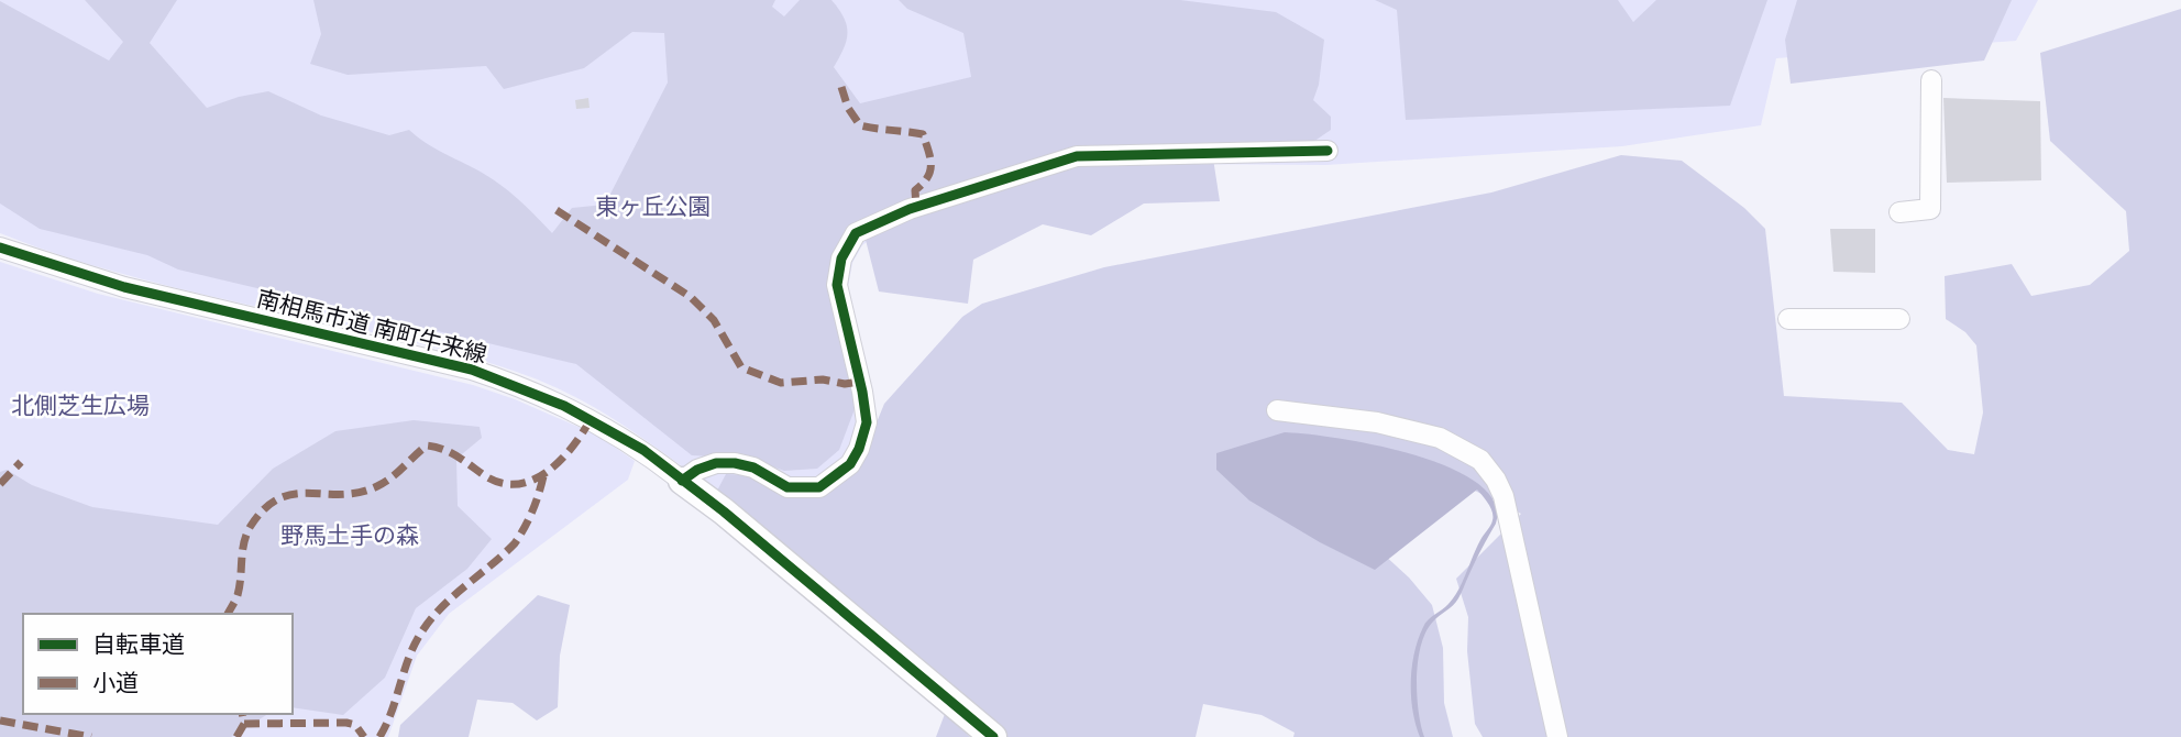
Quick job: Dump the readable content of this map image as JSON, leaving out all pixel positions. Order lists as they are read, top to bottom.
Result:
{
  "streets": {
    "street": ["南相馬市道 南町牛来線"]
  },
  "parks": ["東ヶ丘公園", "北側芝生広場", "野馬土手の森"],
  "legend": ["自転車道", "小道"]
}
